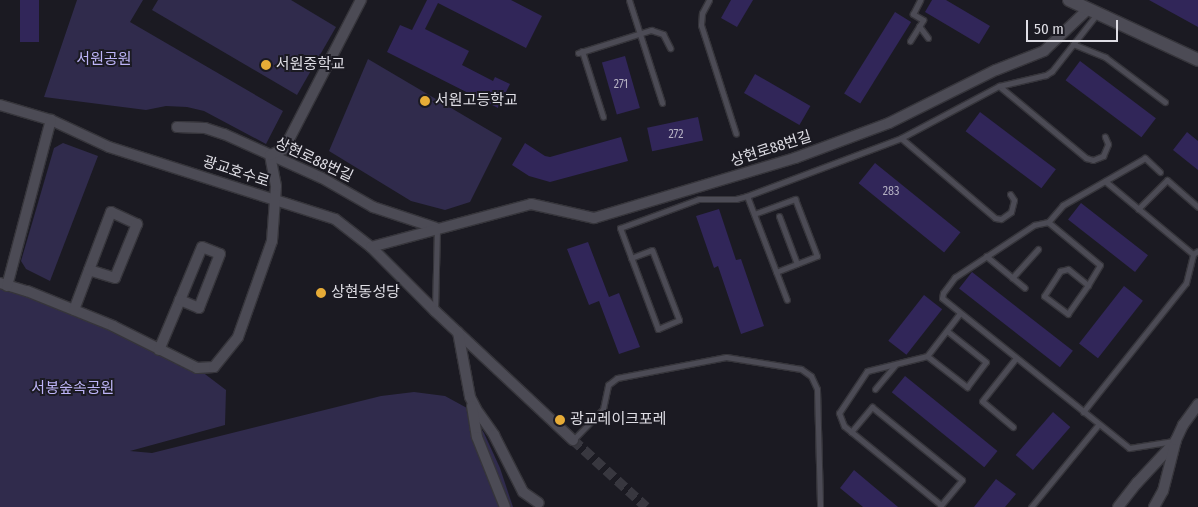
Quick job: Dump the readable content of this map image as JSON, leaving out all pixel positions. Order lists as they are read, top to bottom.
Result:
{
  "streets": {
    "street": ["상현로88번길", "광교호수로"]
  },
  "crossings": [
    ["상현로88번길", "광교호수로"]
  ],
  "parks": ["서원공원", "서봉숲속공원"],
  "places": [
    "서원중학교",
    "서원고등학교",
    "상현동성당",
    "광교레이크포레"
  ],
  "house_numbers": ["271", "272", "283"],
  "scale_bar": "50 m"
}
